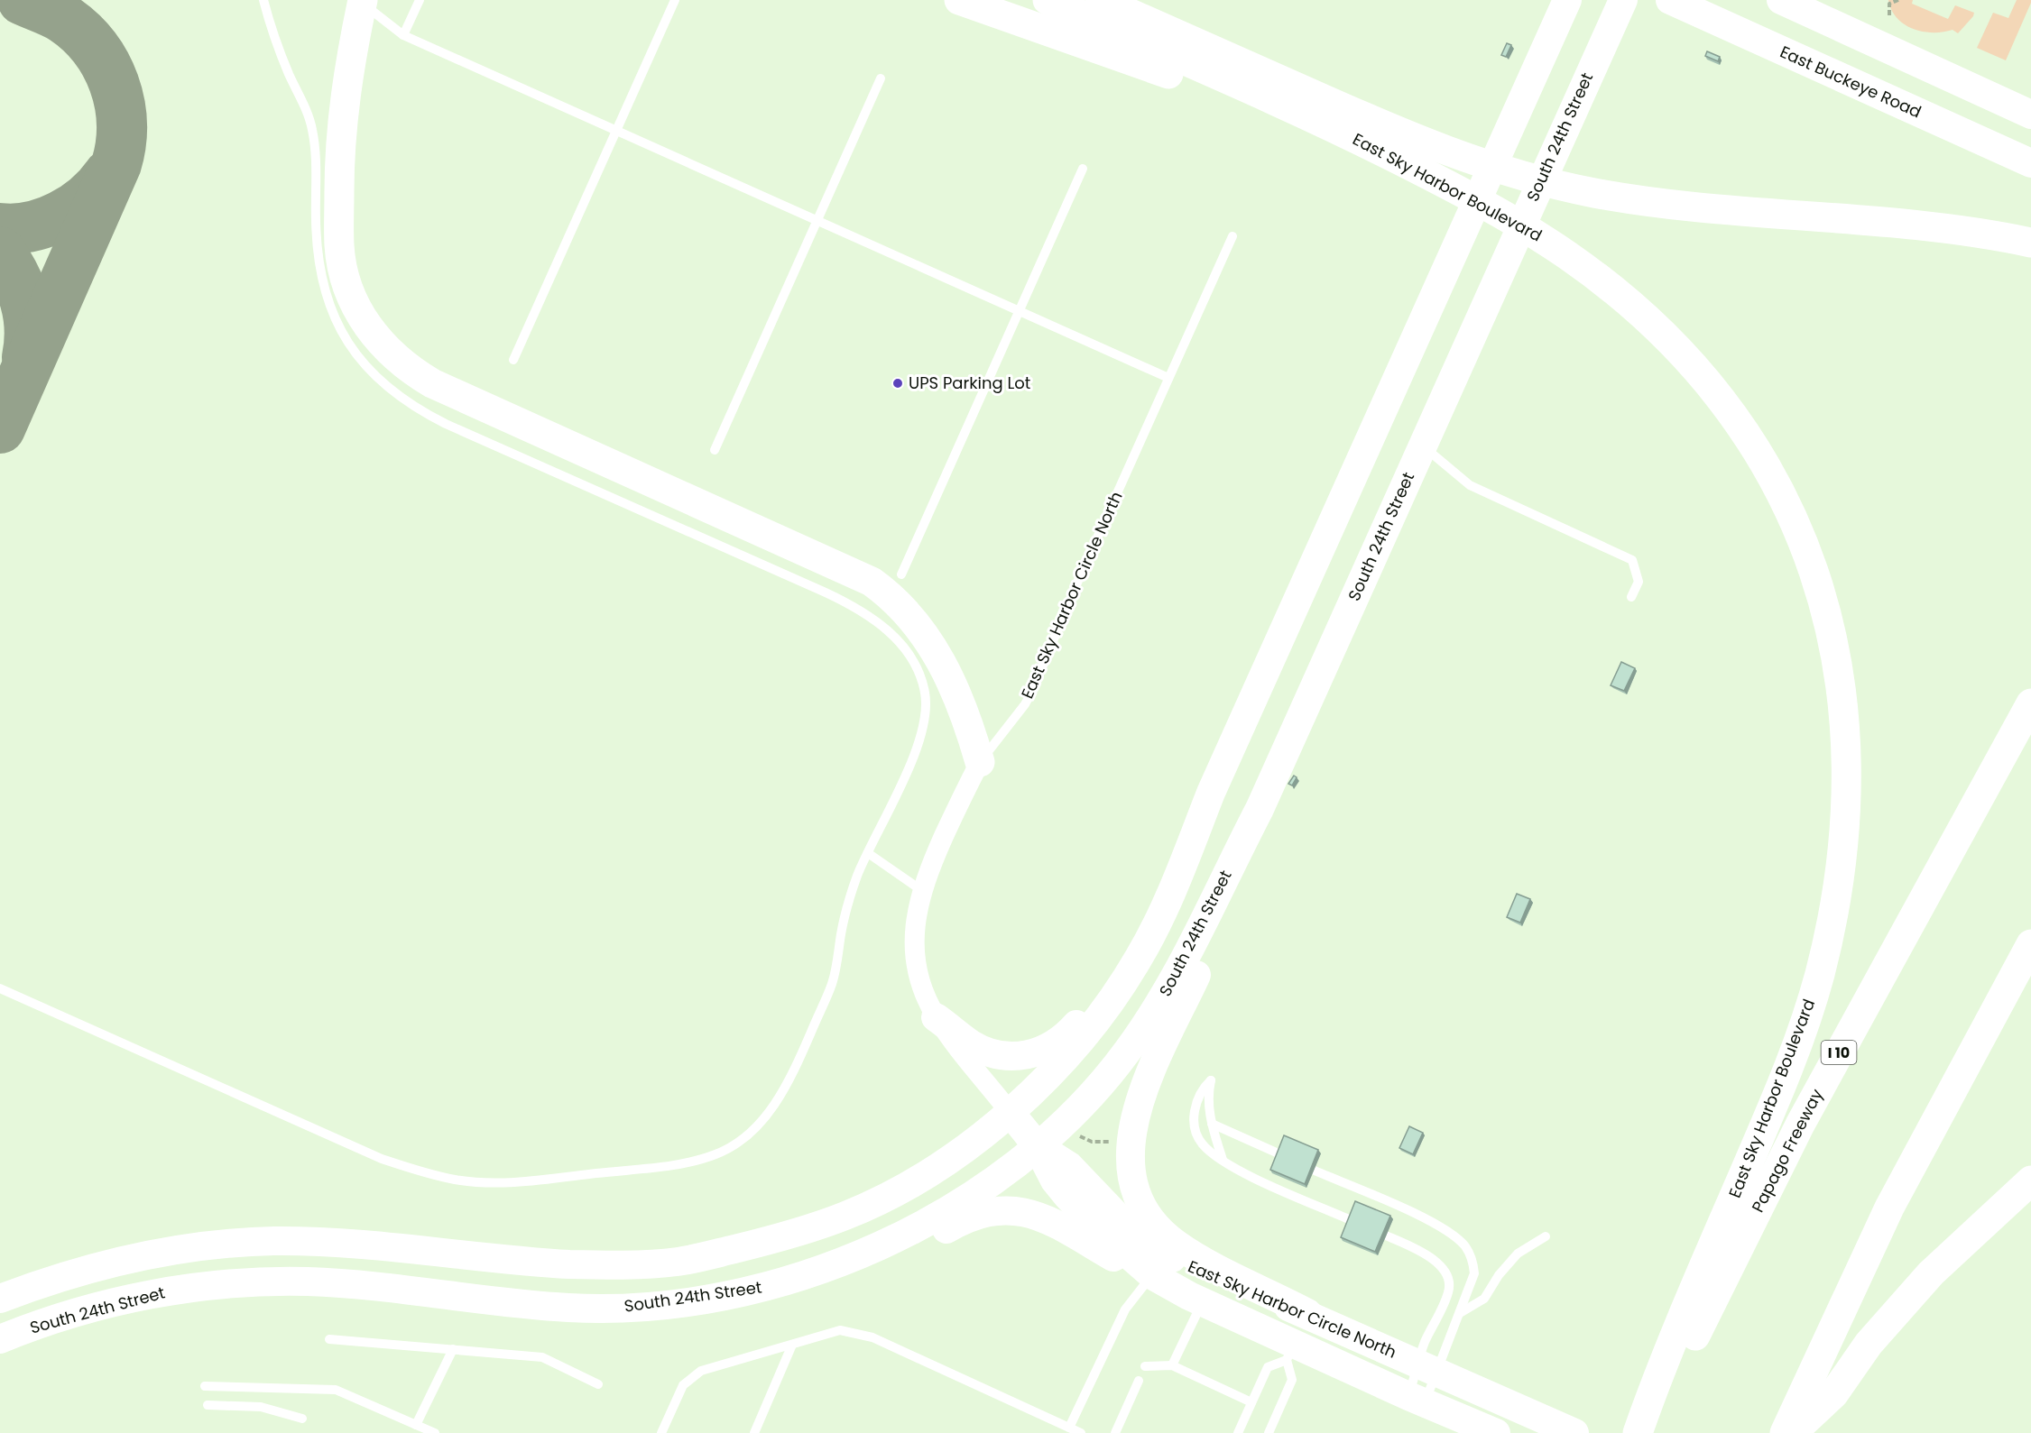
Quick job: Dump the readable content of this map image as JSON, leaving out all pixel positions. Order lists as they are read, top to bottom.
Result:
{
  "streets": {
    "highway": ["East Sky Harbor Boulevard", "I 10", "Papago Freeway"],
    "main road": ["East Buckeye Road", "South 24th Street", "East Sky Harbor Circle North"]
  },
  "crossings": [
    ["South 24th Street", "East Sky Harbor Circle North"],
    ["East Sky Harbor Boulevard", "Papago Freeway"]
  ],
  "places": ["UPS Parking Lot"]
}
